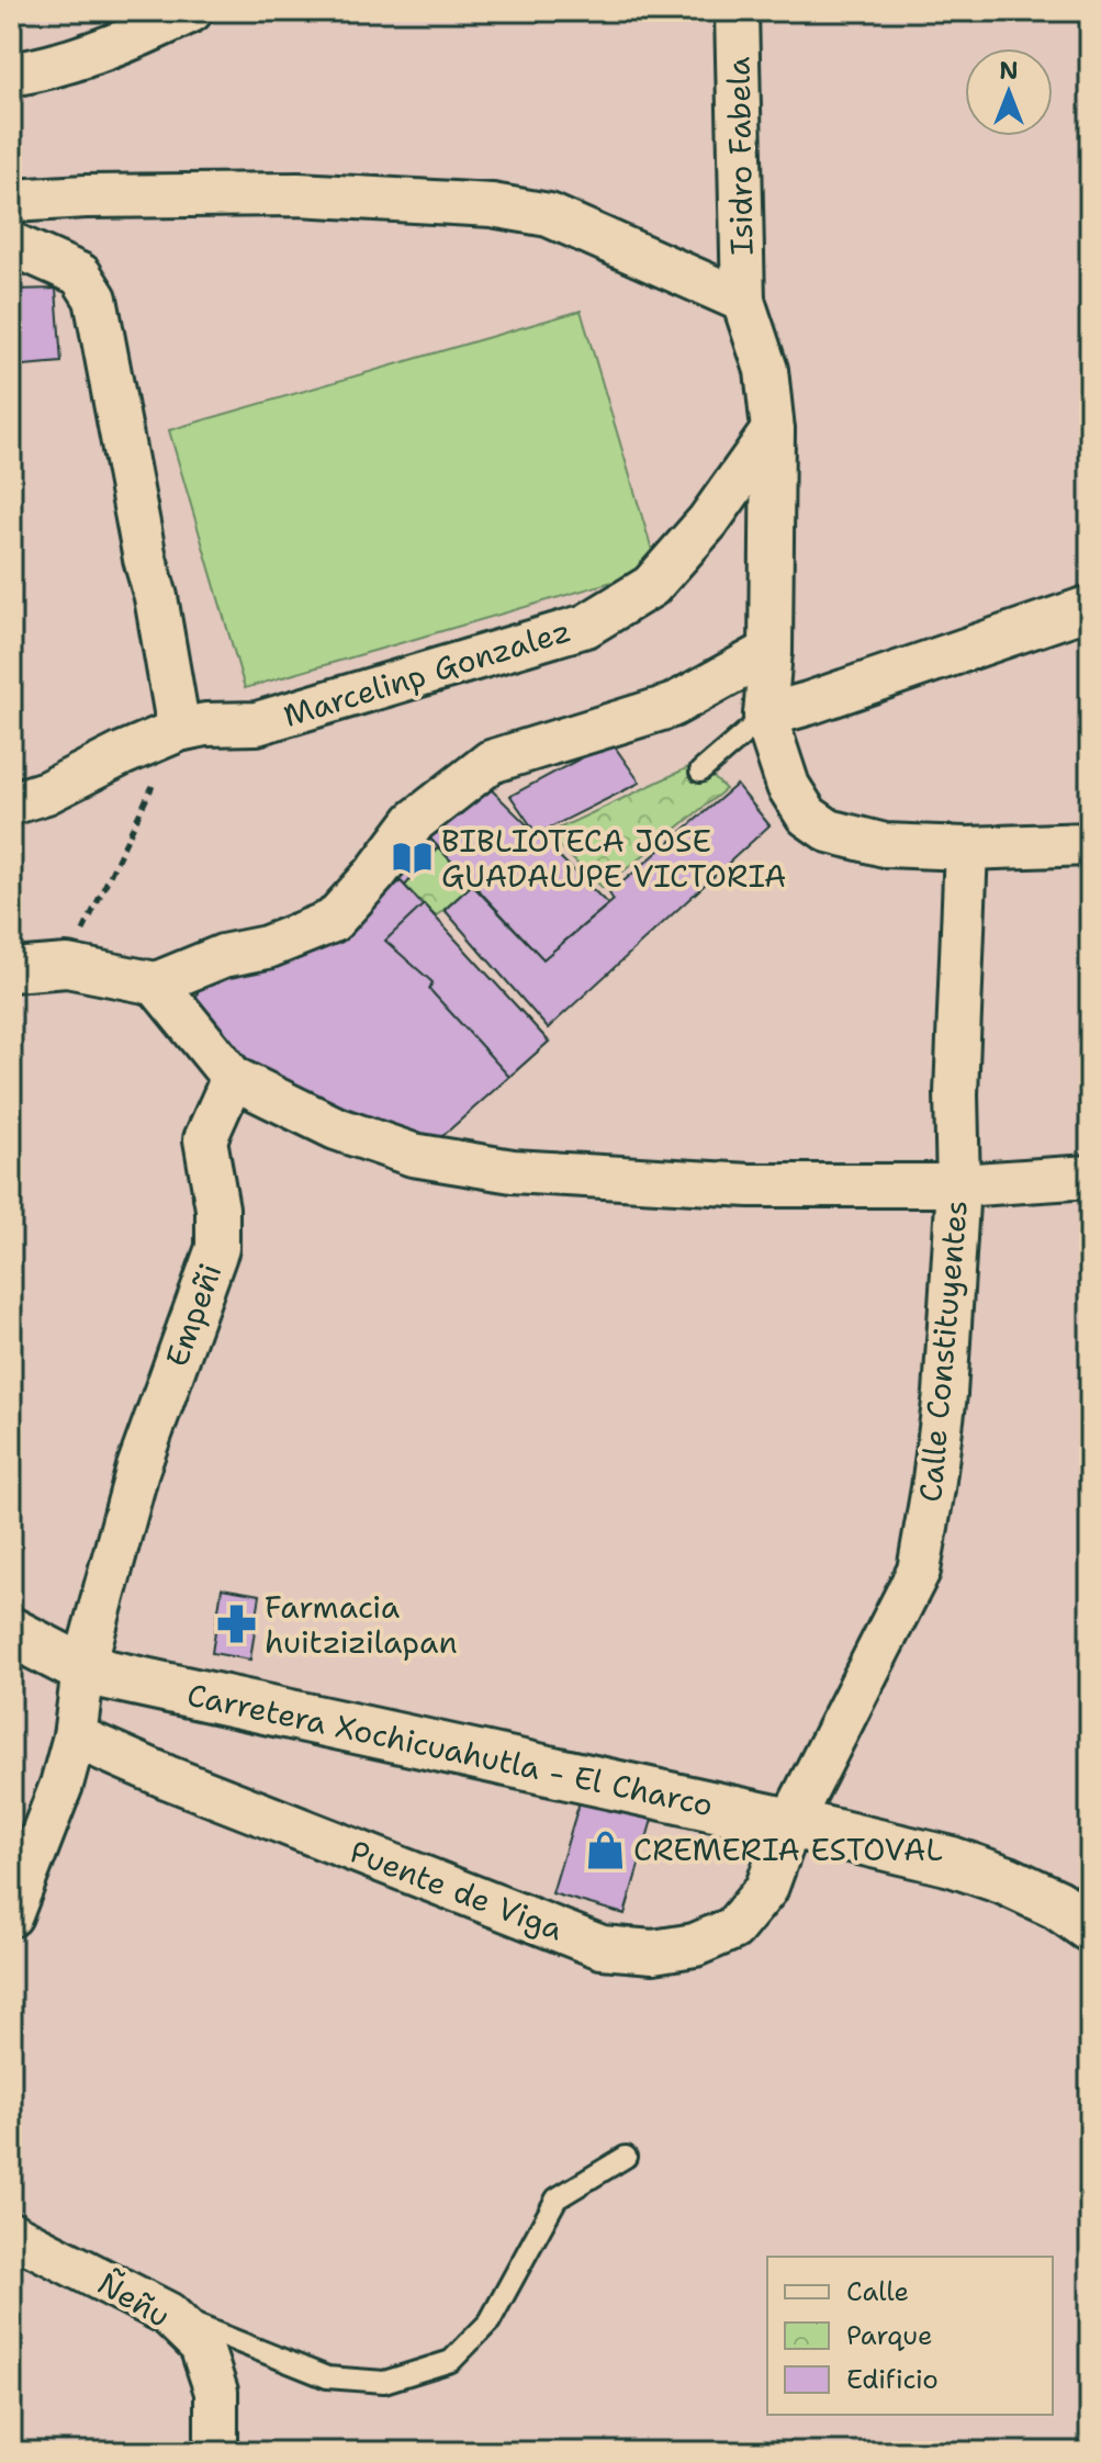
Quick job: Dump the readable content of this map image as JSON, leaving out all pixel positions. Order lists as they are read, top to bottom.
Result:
{
  "streets": {
    "main road": ["Carretera Xochicuahutla - El Charco"],
    "street": [
      "Isidro Fabela",
      "Marcelinp Gonzalez",
      "Empeñi",
      "Calle Constituyentes",
      "Puente de Viga",
      "Ñeñu"
    ]
  },
  "crossings": [
    ["Isidro Fabela", "Marcelinp Gonzalez"],
    ["Empeñi", "Carretera Xochicuahutla - El Charco"],
    ["Calle Constituyentes", "Carretera Xochicuahutla - El Charco"],
    ["Calle Constituyentes", "Puente de Viga"],
    ["Carretera Xochicuahutla - El Charco", "Puente de Viga"]
  ],
  "places": {
    "library": ["BIBLIOTECA JOSE GUADALUPE VICTORIA"],
    "pharmacy": ["Farmacia huitzizilapan"],
    "shop": ["CREMERIA ESTOVAL"]
  },
  "legend": ["Calle", "Parque", "Edificio"],
  "north": "top"
}
